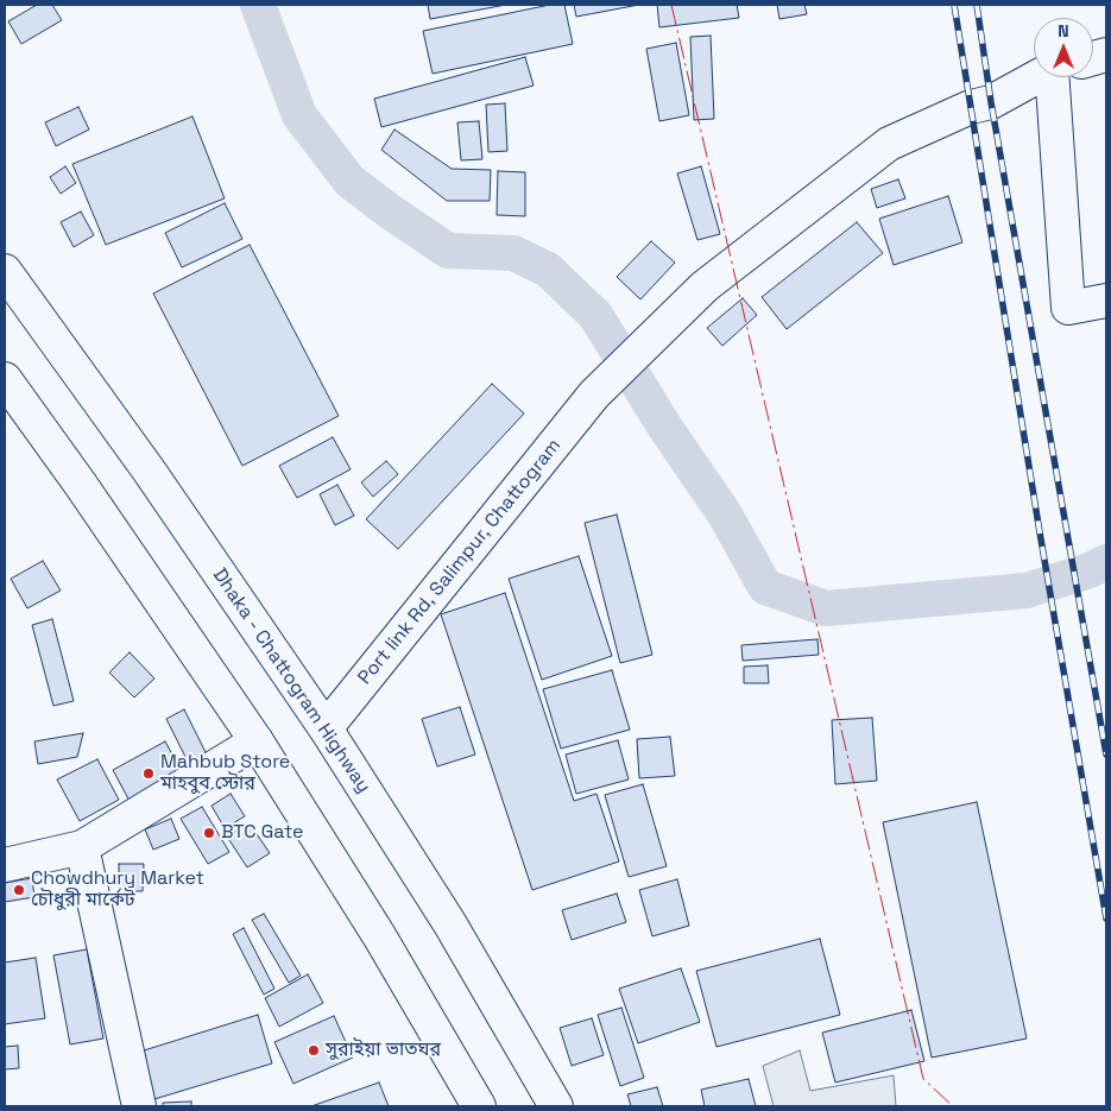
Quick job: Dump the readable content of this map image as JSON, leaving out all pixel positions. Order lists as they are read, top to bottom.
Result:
{
  "streets": {
    "main road": ["Port link Rd, Salimpur, Chattogram", "Dhaka - Chattogram Highway"]
  },
  "crossings": [
    ["Port link Rd, Salimpur, Chattogram", "Dhaka - Chattogram Highway"]
  ],
  "places": [
    "Mahbub Store মাহবুব স্টোর",
    "BTC Gate",
    "Chowdhury Market চৌধুরী মার্কেট",
    "সুরাইয়া ভাতঘর"
  ],
  "north": "top"
}
